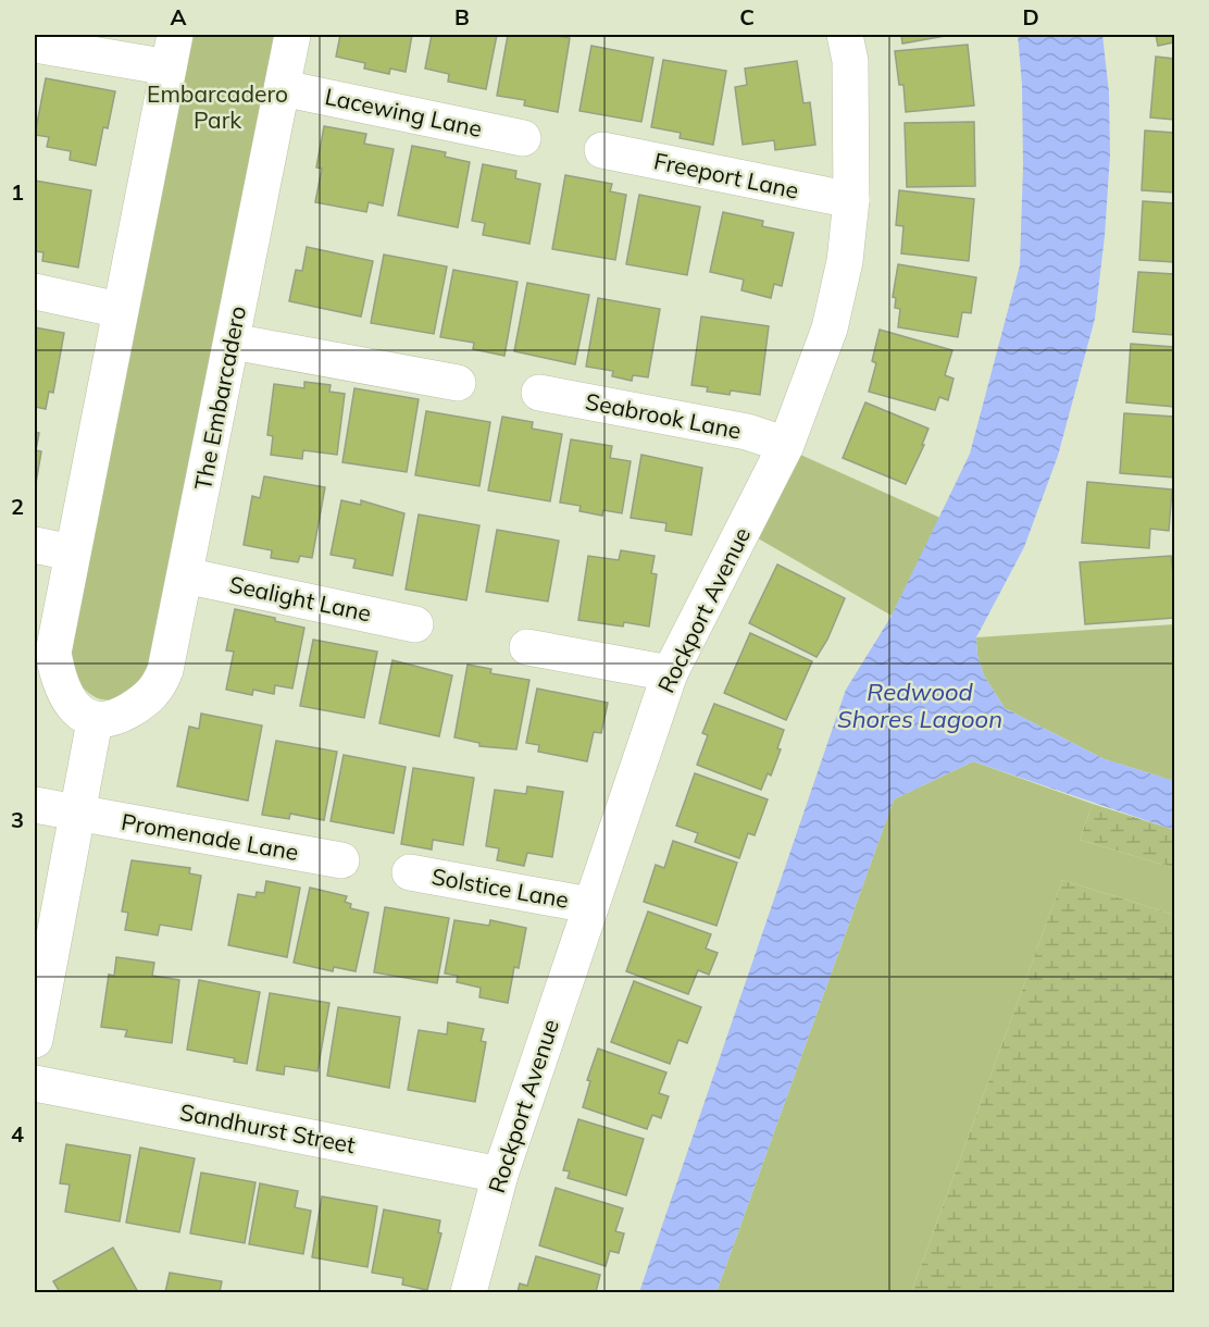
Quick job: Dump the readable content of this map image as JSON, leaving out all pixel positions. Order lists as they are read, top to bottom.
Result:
{
  "streets": {
    "street": [
      "Lacewing Lane",
      "Freeport Lane",
      "The Embarcadero",
      "Seabrook Lane",
      "Sealight Lane",
      "Rockport Avenue",
      "Promenade Lane",
      "Solstice Lane",
      "Sandhurst Street"
    ]
  },
  "crossings": [
    ["Lacewing Lane", "The Embarcadero"],
    ["Freeport Lane", "Rockport Avenue"],
    ["The Embarcadero", "Sealight Lane"],
    ["Seabrook Lane", "Rockport Avenue"],
    ["Rockport Avenue", "Solstice Lane"],
    ["Rockport Avenue", "Sandhurst Street"]
  ],
  "water": ["Redwood Shores Lagoon"],
  "parks": ["Embarcadero Park"],
  "grid": {
    "columns": [
      "A",
      "B",
      "C",
      "D"
    ],
    "rows": [
      "1",
      "2",
      "3",
      "4"
    ]
  }
}
